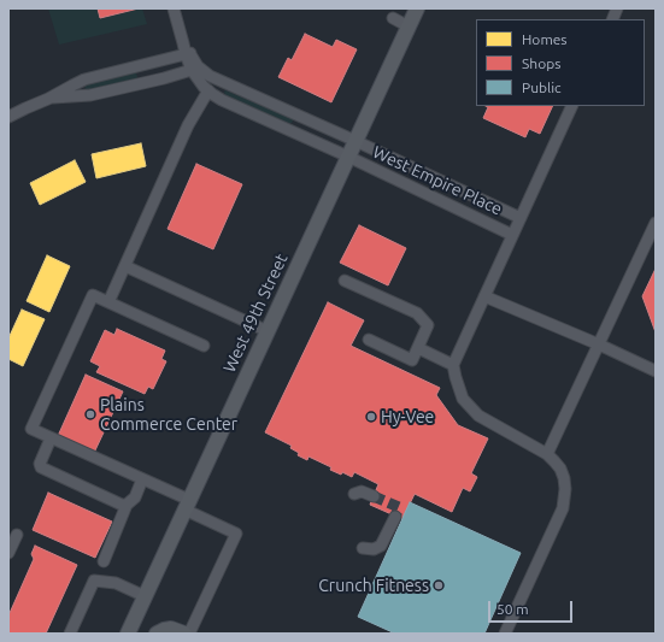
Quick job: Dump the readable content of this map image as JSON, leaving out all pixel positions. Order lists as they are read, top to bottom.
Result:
{
  "streets": {
    "main road": ["West 49th Street"],
    "street": ["West Empire Place"]
  },
  "crossings": [
    ["West Empire Place", "West 49th Street"]
  ],
  "places": ["Plains Commerce Center", "Hy-Vee", "Crunch Fitness"],
  "legend": ["Homes", "Shops", "Public"],
  "scale_bar": "50 m"
}
